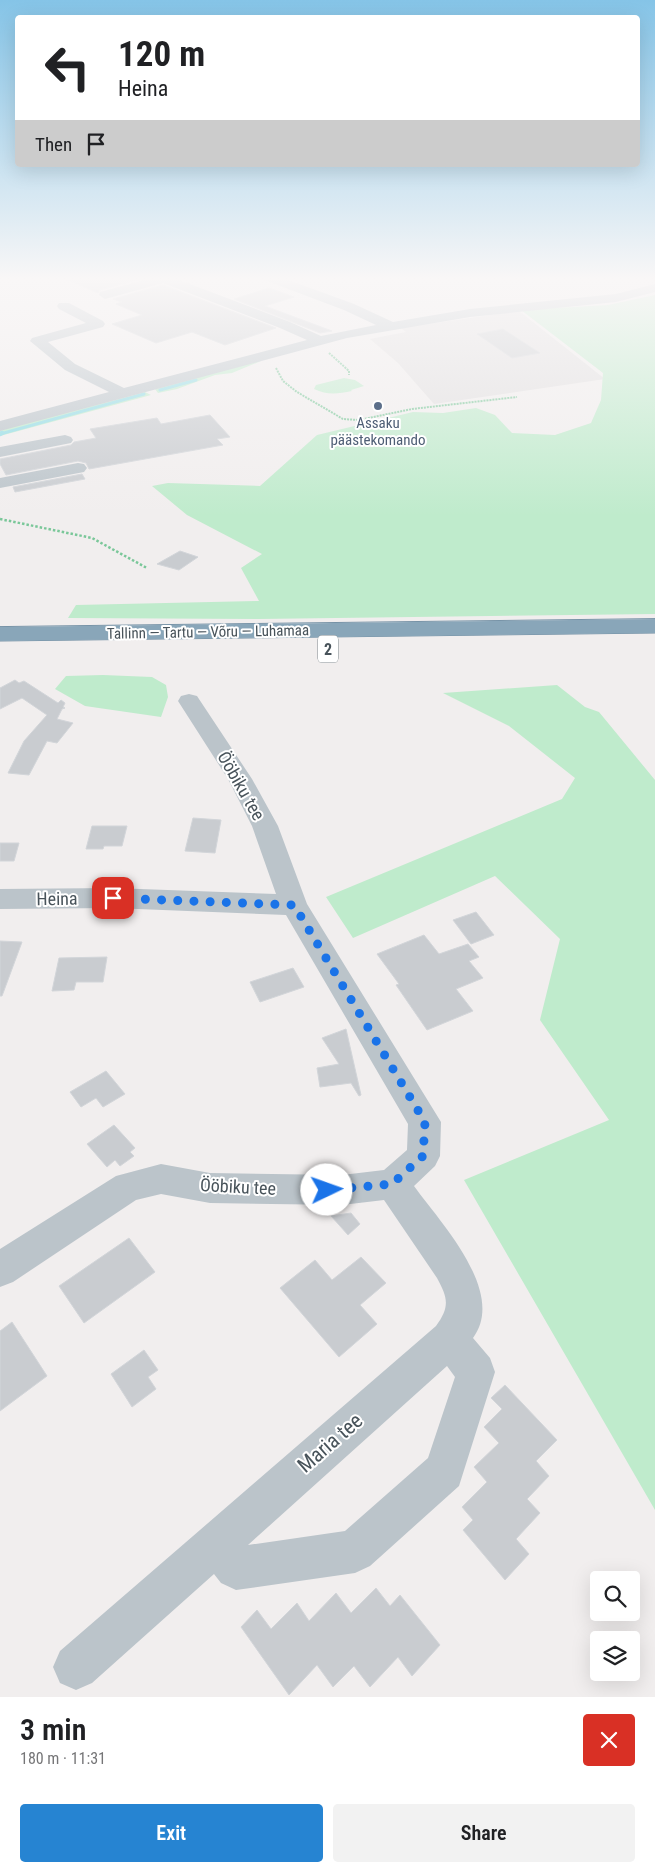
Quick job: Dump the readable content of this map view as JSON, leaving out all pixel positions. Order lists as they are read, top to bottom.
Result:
{
  "streets": {
    "highway": ["Tallinn — Tartu — Võru — Luhamaa", "2"],
    "street": ["Ööbiku tee", "Heina", "Maria tee"]
  },
  "crossings": [
    ["Ööbiku tee", "Heina"],
    ["Ööbiku tee", "Maria tee"]
  ],
  "places": ["Assaku päästekomando"],
  "page": {
    "turn": ["120 m", "Heina"],
    "then": "Then",
    "heading": ["3 min", "180 m · 11:31"],
    "buttons": ["Exit", "Share"]
  }
}
